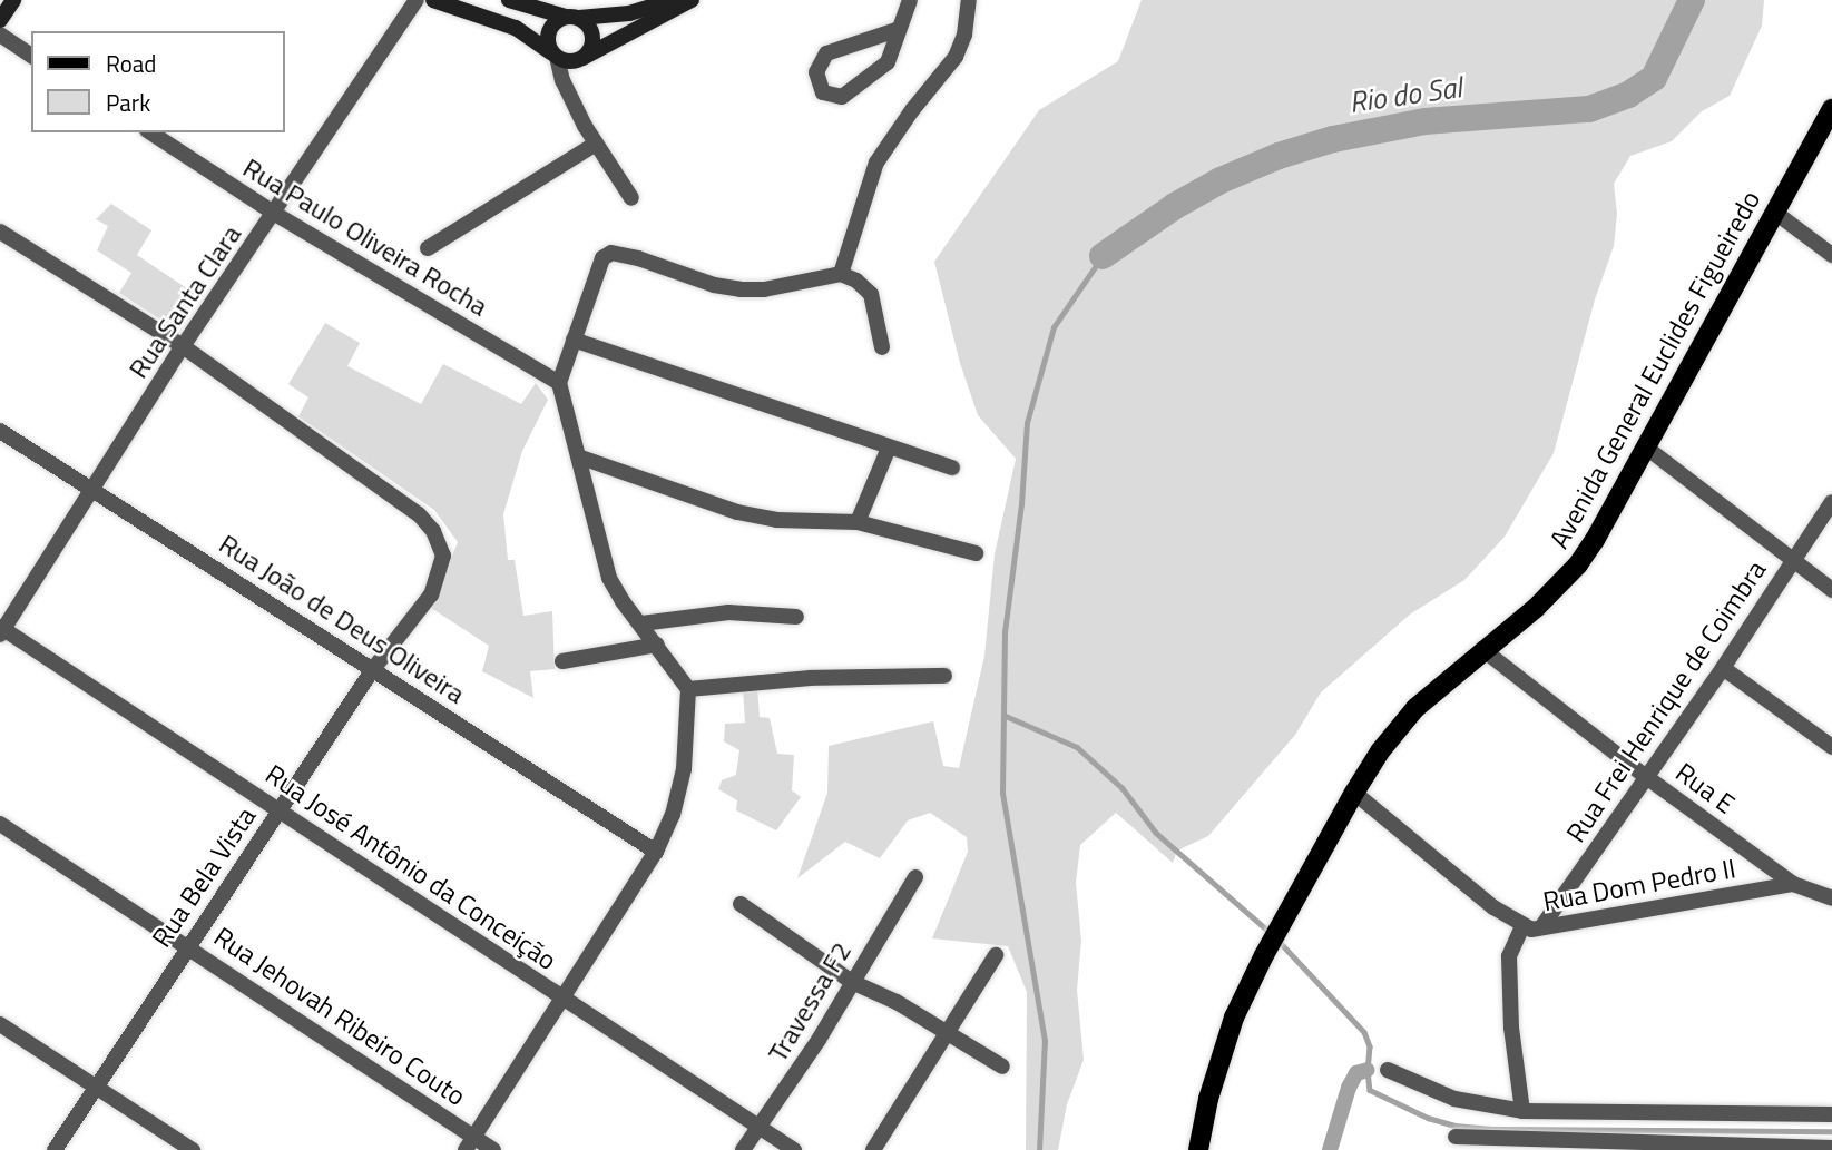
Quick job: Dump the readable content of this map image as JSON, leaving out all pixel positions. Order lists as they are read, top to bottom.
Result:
{
  "streets": {
    "main road": ["Avenida General Euclides Figueiredo"],
    "street": [
      "Rua Paulo Oliveira Rocha",
      "Rua Santa Clara",
      "Rua João de Deus Oliveira",
      "Rua Frei Henrique de Coimbra",
      "Rua E",
      "Rua José Antônio da Conceição",
      "Rua Bela Vista",
      "Rua Dom Pedro II",
      "Travessa F2",
      "Rua Jehovah Ribeiro Couto"
    ]
  },
  "crossings": [
    ["Rua Paulo Oliveira Rocha", "Rua Santa Clara"],
    ["Rua Santa Clara", "Rua João de Deus Oliveira"],
    ["Rua Santa Clara", "Rua José Antônio da Conceição"],
    ["Rua Santa Clara", "Rua Bela Vista"],
    ["Avenida General Euclides Figueiredo", "Rua E"],
    ["Avenida General Euclides Figueiredo", "Rua Dom Pedro II"],
    ["Rua João de Deus Oliveira", "Rua Bela Vista"],
    ["Rua Frei Henrique de Coimbra", "Rua E"],
    ["Rua Frei Henrique de Coimbra", "Rua Dom Pedro II"],
    ["Rua E", "Rua Dom Pedro II"],
    ["Rua José Antônio da Conceição", "Rua Bela Vista"],
    ["Rua José Antônio da Conceição", "Travessa F2"],
    ["Rua Bela Vista", "Rua Jehovah Ribeiro Couto"]
  ],
  "water": ["Rio do Sal"],
  "legend": ["Road", "Park"]
}
